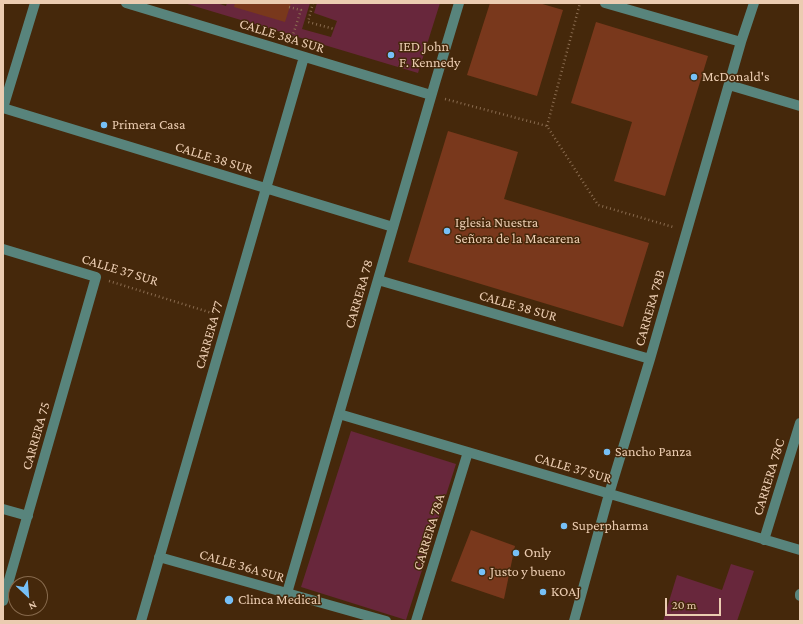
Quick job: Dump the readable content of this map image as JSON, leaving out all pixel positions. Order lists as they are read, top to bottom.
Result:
{
  "streets": {
    "street": [
      "CALLE 38A SUR",
      "CALLE 38 SUR",
      "CALLE 37 SUR",
      "CARRERA 78",
      "CARRERA 78B",
      "CARRERA 77",
      "CARRERA 75",
      "CARRERA 78C",
      "CARRERA 78A",
      "CALLE 36A SUR"
    ]
  },
  "crossings": [
    ["CALLE 38A SUR", "CARRERA 78"],
    ["CALLE 38A SUR", "CARRERA 77"],
    ["CALLE 38 SUR", "CARRERA 78"],
    ["CALLE 38 SUR", "CARRERA 78B"],
    ["CALLE 38 SUR", "CARRERA 77"],
    ["CALLE 37 SUR", "CARRERA 78"],
    ["CALLE 37 SUR", "CARRERA 78B"],
    ["CALLE 37 SUR", "CARRERA 77"],
    ["CALLE 37 SUR", "CARRERA 75"],
    ["CALLE 37 SUR", "CARRERA 78C"],
    ["CALLE 37 SUR", "CARRERA 78A"],
    ["CARRERA 78", "CALLE 36A SUR"],
    ["CARRERA 77", "CALLE 36A SUR"]
  ],
  "places": [
    "IED John F. Kennedy",
    "McDonald's",
    "Primera Casa",
    "Iglesia Nuestra Señora de la Macarena",
    "Sancho Panza",
    "Superpharma",
    "Only",
    "Justo y bueno",
    "KOAJ",
    "Clinca Medical"
  ],
  "scale_bar": "20 m",
  "north": "bottom right"
}
